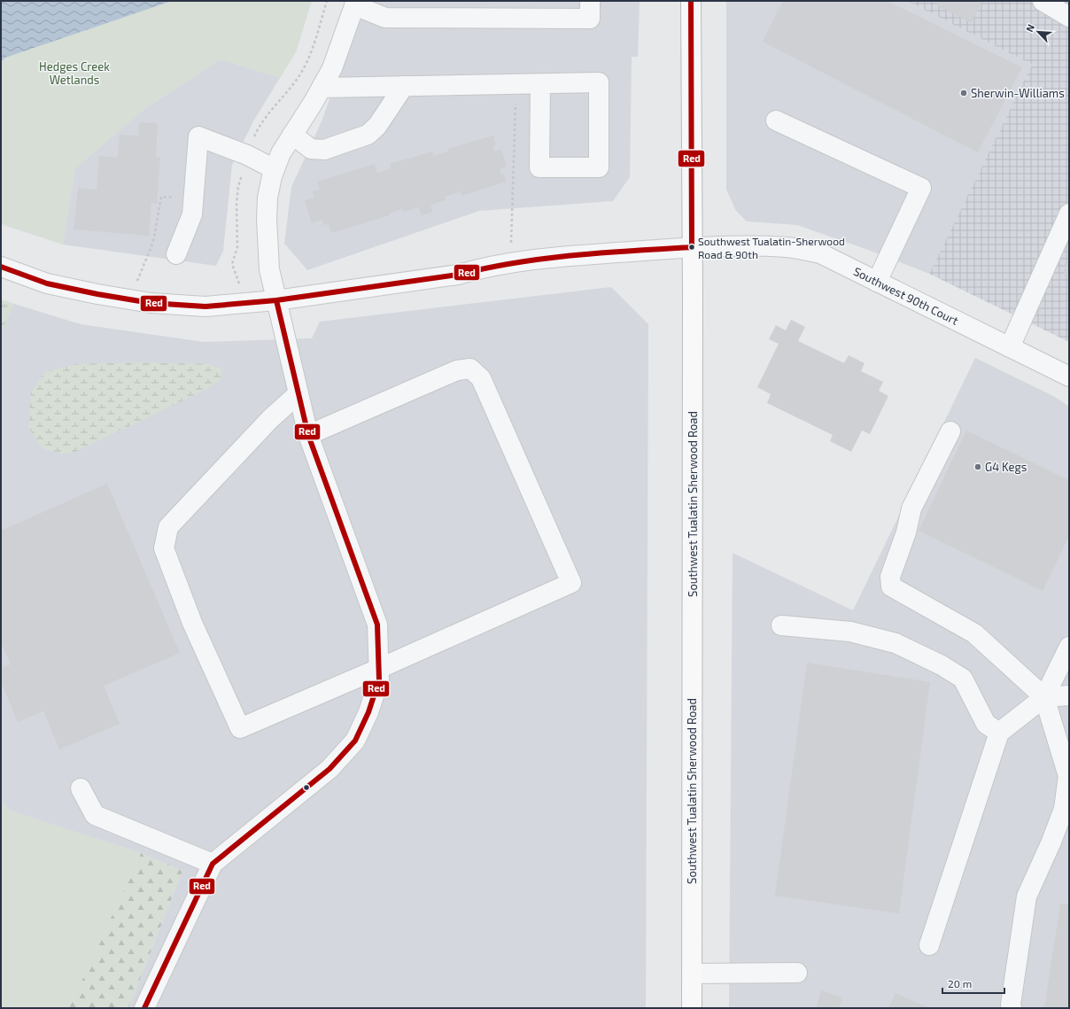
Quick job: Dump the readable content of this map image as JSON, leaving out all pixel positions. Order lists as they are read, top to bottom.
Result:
{
  "streets": {
    "highway": ["Southwest Tualatin Sherwood Road"],
    "street": ["Southwest 90th Court"]
  },
  "crossings": [
    ["Southwest 90th Court", "Southwest Tualatin Sherwood Road"]
  ],
  "parks": ["Hedges Creek Wetlands"],
  "places": ["Sherwin-Williams", "Southwest Tualatin-Sherwood Road & 90th", "G4 Kegs"],
  "lines": ["transit line Red"],
  "scale_bar": "20 m",
  "north": "top left"
}
